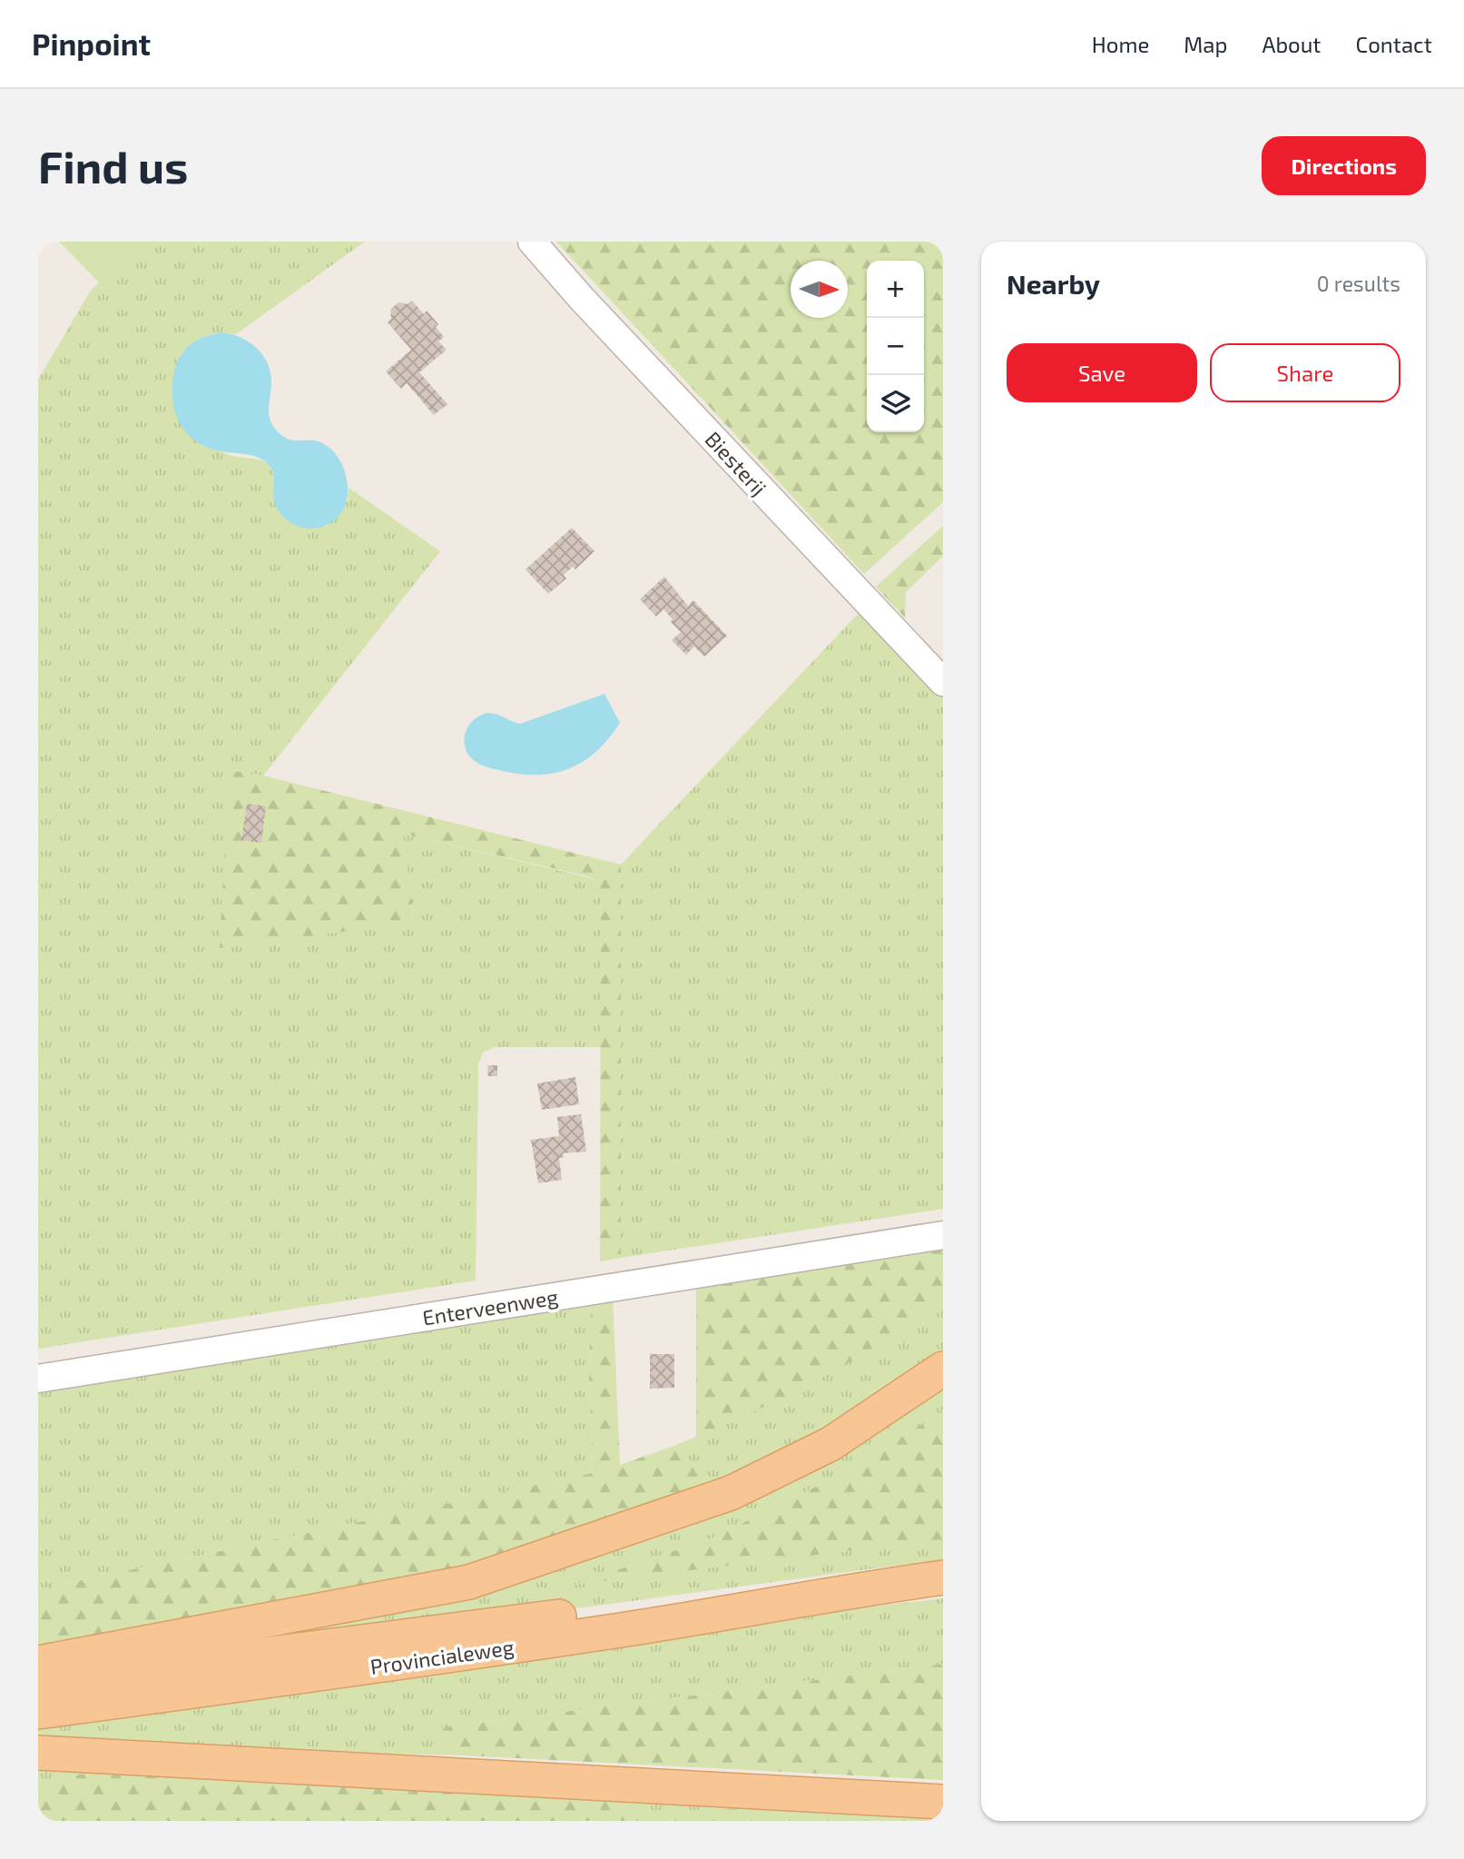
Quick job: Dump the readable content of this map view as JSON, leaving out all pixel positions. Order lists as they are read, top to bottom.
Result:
{
  "streets": {
    "main road": ["Provincialeweg"],
    "street": ["Biesterij", "Enterveenweg"]
  },
  "north": "right",
  "page": {
    "header": "Pinpoint",
    "nav": [
      "Home",
      "Map",
      "About",
      "Contact"
    ],
    "buttons": [
      "Directions",
      ["Save", "Share"]
    ],
    "title": "Find us",
    "heading": ["Nearby", "0 results"],
    "map_buttons": ["+", "−"]
  }
}
